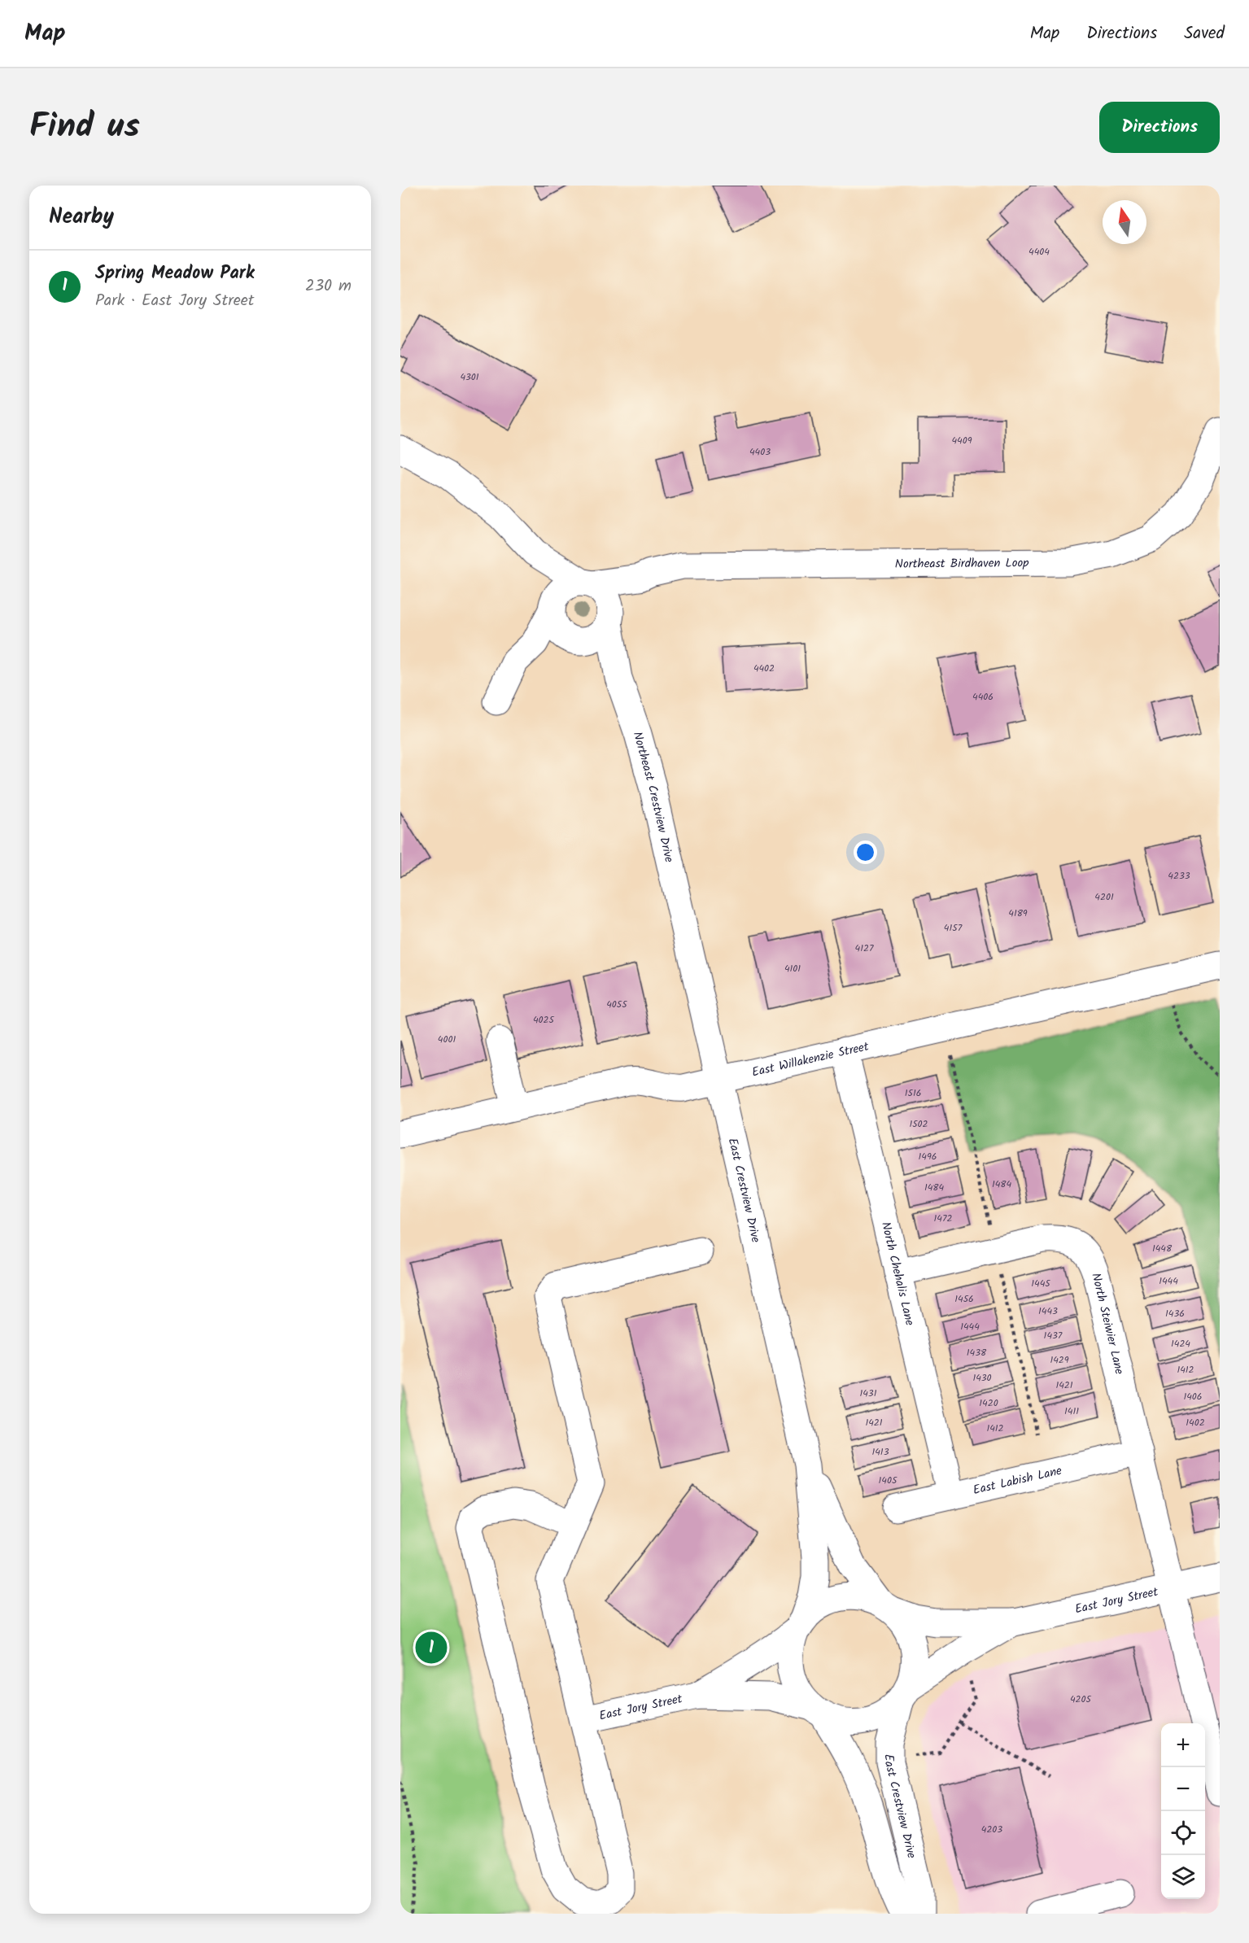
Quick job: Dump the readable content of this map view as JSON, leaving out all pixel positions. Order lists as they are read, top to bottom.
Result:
{
  "streets": {
    "street": [
      "Northeast Birdhaven Loop",
      "Northeast Crestview Drive",
      "East Willakenzie Street",
      "East Crestview Drive",
      "North Chehalis Lane",
      "North Steiwier Lane",
      "East Labish Lane",
      "East Jory Street"
    ]
  },
  "crossings": [
    ["Northeast Birdhaven Loop", "Northeast Crestview Drive"],
    ["Northeast Crestview Drive", "East Crestview Drive"],
    ["East Willakenzie Street", "East Crestview Drive"],
    ["East Willakenzie Street", "North Chehalis Lane"],
    ["East Crestview Drive", "East Jory Street"],
    ["North Chehalis Lane", "North Steiwier Lane"],
    ["North Chehalis Lane", "East Labish Lane"],
    ["North Steiwier Lane", "East Labish Lane"],
    ["North Steiwier Lane", "East Jory Street"]
  ],
  "house_numbers": [
    "4404",
    "4301",
    "4409",
    "4403",
    "4402",
    "4406",
    "4233",
    "4201",
    "4189",
    "4157",
    "4127",
    "4101",
    "4055",
    "4025",
    "4001",
    "1516",
    "1502",
    "1496",
    "1484",
    "1484",
    "1472",
    "1448",
    "1444",
    "1445",
    "1456",
    "1443",
    "1436",
    "1444",
    "1437",
    "1424",
    "1438",
    "1429",
    "1412",
    "1430",
    "1421",
    "1431",
    "1406",
    "1420",
    "1411",
    "1421",
    "1402",
    "1412",
    "1413",
    "1405",
    "4205",
    "4203"
  ],
  "north": "top",
  "page": {
    "header": "Map",
    "nav": ["Map", "Directions", "Saved"],
    "title": "Find us",
    "buttons": "Directions",
    "heading": "Nearby",
    "list": [
      {
        "mark": "1",
        "name": "Spring Meadow Park",
        "note": "Park · East Jory Street",
        "value": "230 m"
      }
    ],
    "pins": "1",
    "map_buttons": ["+", "−"]
  }
}
